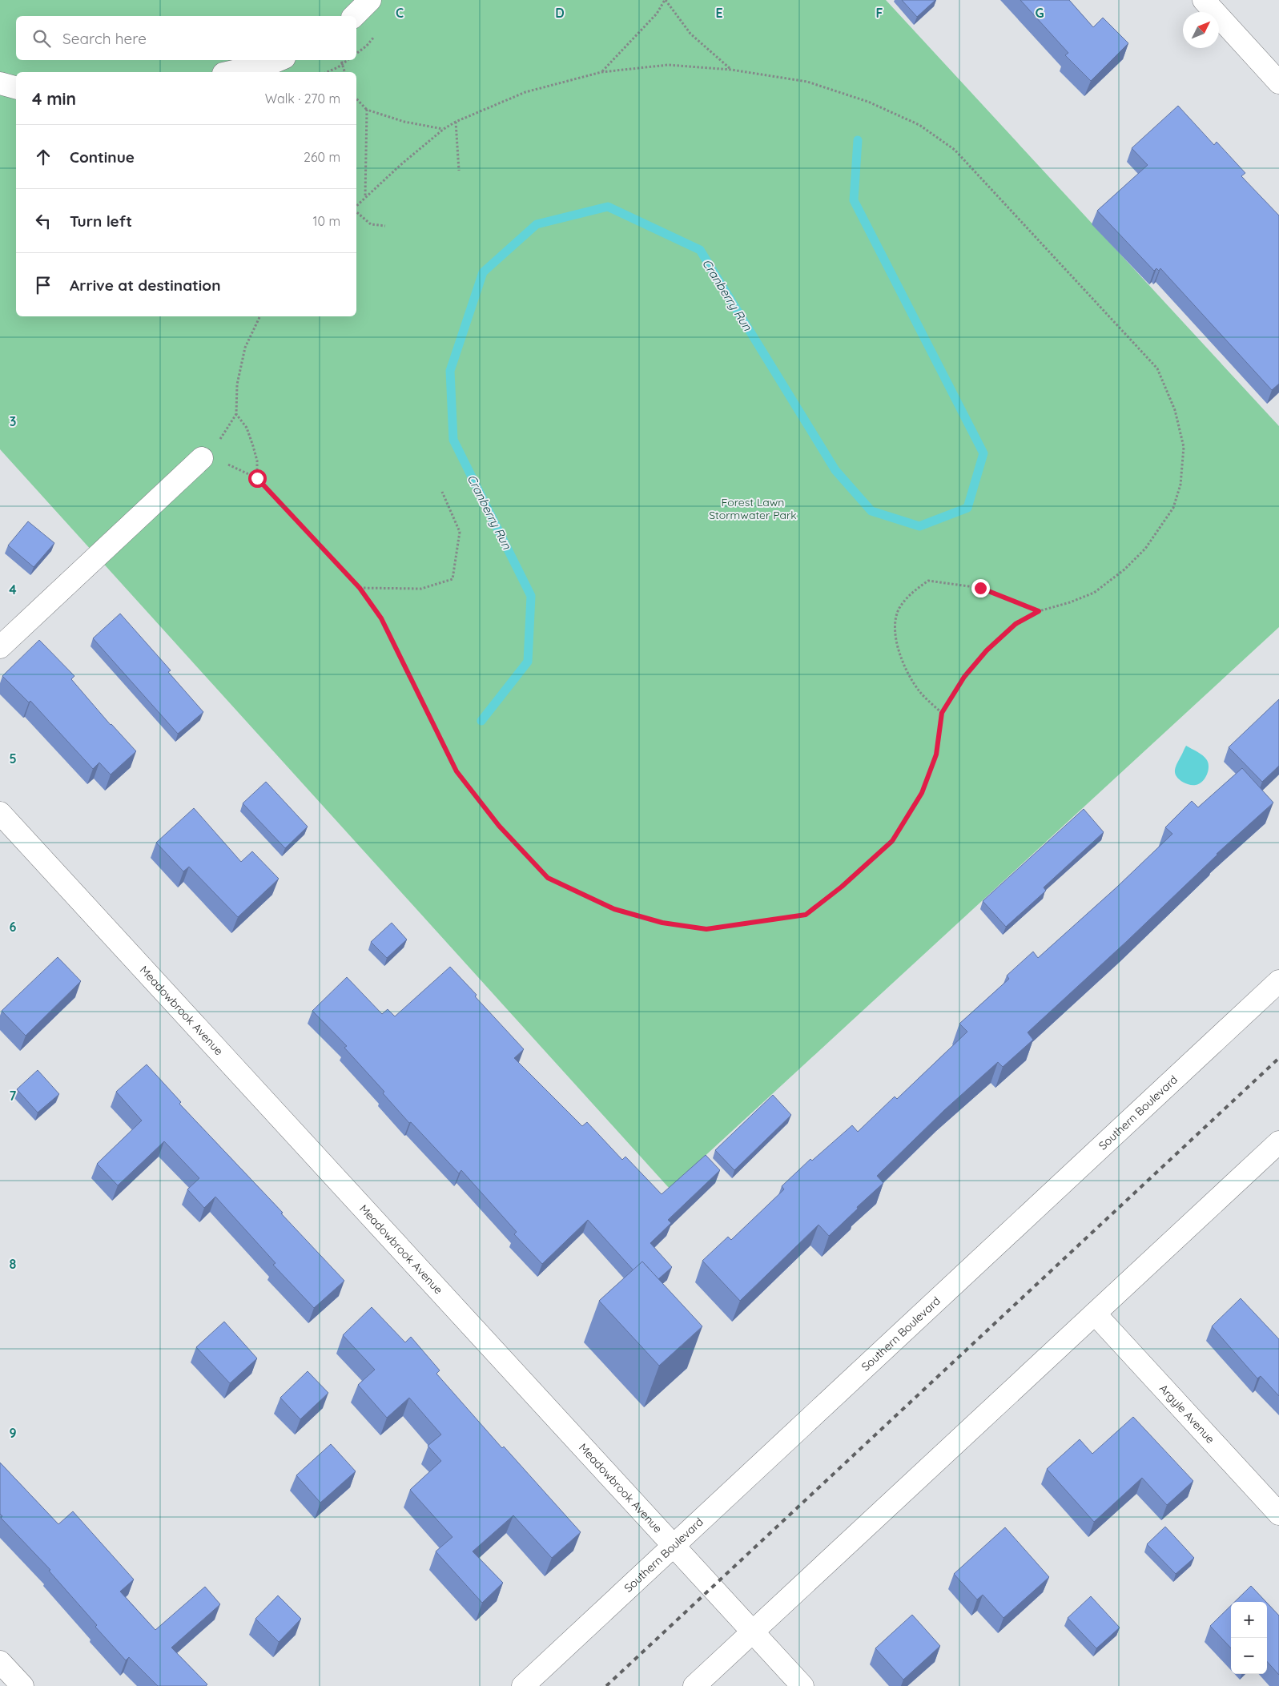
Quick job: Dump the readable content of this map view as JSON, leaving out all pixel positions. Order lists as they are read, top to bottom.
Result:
{
  "streets": {
    "street": ["Meadowbrook Avenue", "Southern Boulevard", "Argyle Avenue"]
  },
  "crossings": [
    ["Meadowbrook Avenue", "Southern Boulevard"]
  ],
  "water": ["Cranberry Run"],
  "parks": ["Forest Lawn Stormwater Park"],
  "north": "top right",
  "page": {
    "search": "Search here",
    "heading": ["4 min", "Walk · 270 m"],
    "list": [
      ["Continue", "260 m"],
      ["Turn left", "10 m"],
      "Arrive at destination"
    ],
    "map_buttons": ["+", "−"]
  },
  "grid": {
    "columns": [
      "C",
      "D",
      "E",
      "F",
      "G"
    ],
    "rows": [
      "3",
      "4",
      "5",
      "6",
      "7",
      "8",
      "9"
    ]
  }
}
